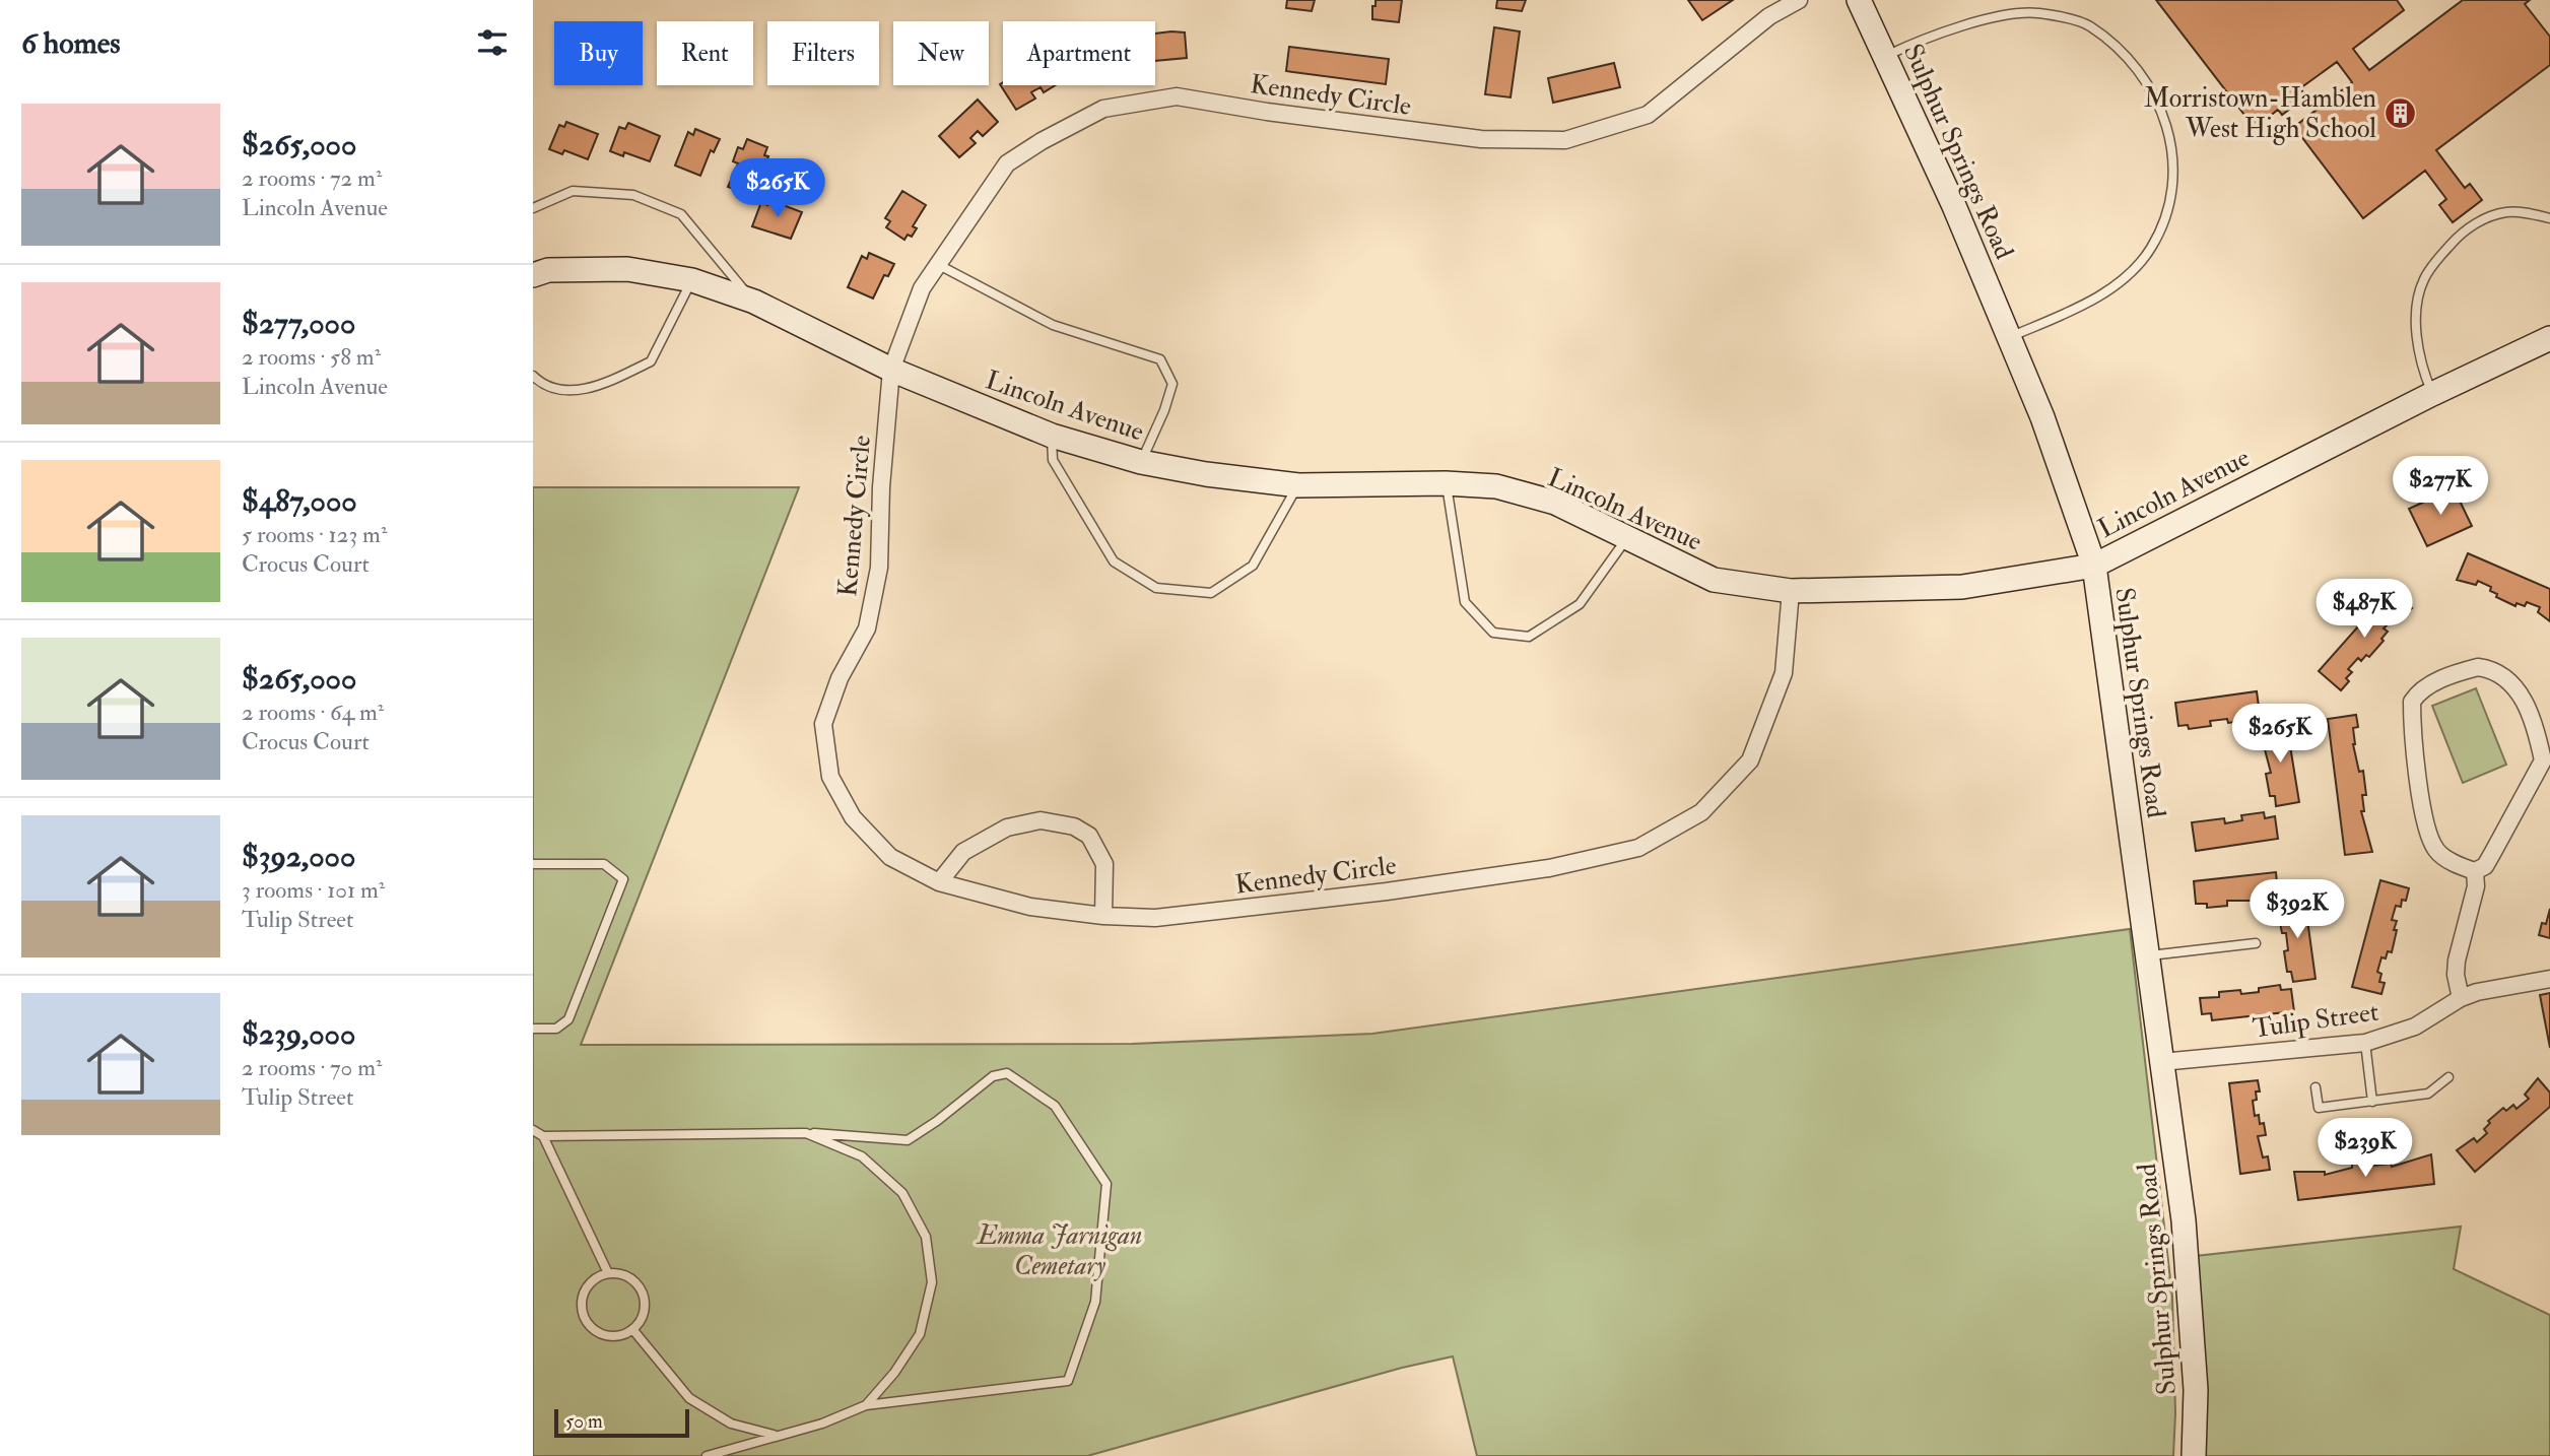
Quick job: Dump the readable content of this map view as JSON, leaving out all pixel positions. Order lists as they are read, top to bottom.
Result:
{
  "streets": {
    "street": [
      "Kennedy Circle",
      "Sulphur Springs Road",
      "Lincoln Avenue",
      "Tulip Street"
    ]
  },
  "crossings": [
    ["Kennedy Circle", "Lincoln Avenue"],
    ["Sulphur Springs Road", "Lincoln Avenue"],
    ["Sulphur Springs Road", "Tulip Street"]
  ],
  "parks": ["Emma Jarnigan Cemetary"],
  "places": {
    "building": ["Morristown-Hamblen West High School"]
  },
  "scale_bar": "50 m",
  "page": {
    "heading": "6 homes",
    "chip": [
      "Buy",
      "Rent",
      "Filters",
      "New",
      "Apartment"
    ],
    "list": [
      {
        "name": "$265,000",
        "note": "2 rooms · 72 m² · Lincoln Avenue"
      },
      {
        "name": "$277,000",
        "note": "2 rooms · 58 m² · Lincoln Avenue"
      },
      {
        "name": "$487,000",
        "note": "5 rooms · 123 m² · Crocus Court"
      },
      {
        "name": "$265,000",
        "note": "2 rooms · 64 m² · Crocus Court"
      },
      {
        "name": "$392,000",
        "note": "3 rooms · 101 m² · Tulip Street"
      },
      {
        "name": "$239,000",
        "note": "2 rooms · 70 m² · Tulip Street"
      }
    ],
    "price": [
      "$265K",
      "$277K",
      "$487K",
      "$265K",
      "$392K",
      "$239K"
    ],
    "scale": "50 m"
  }
}
